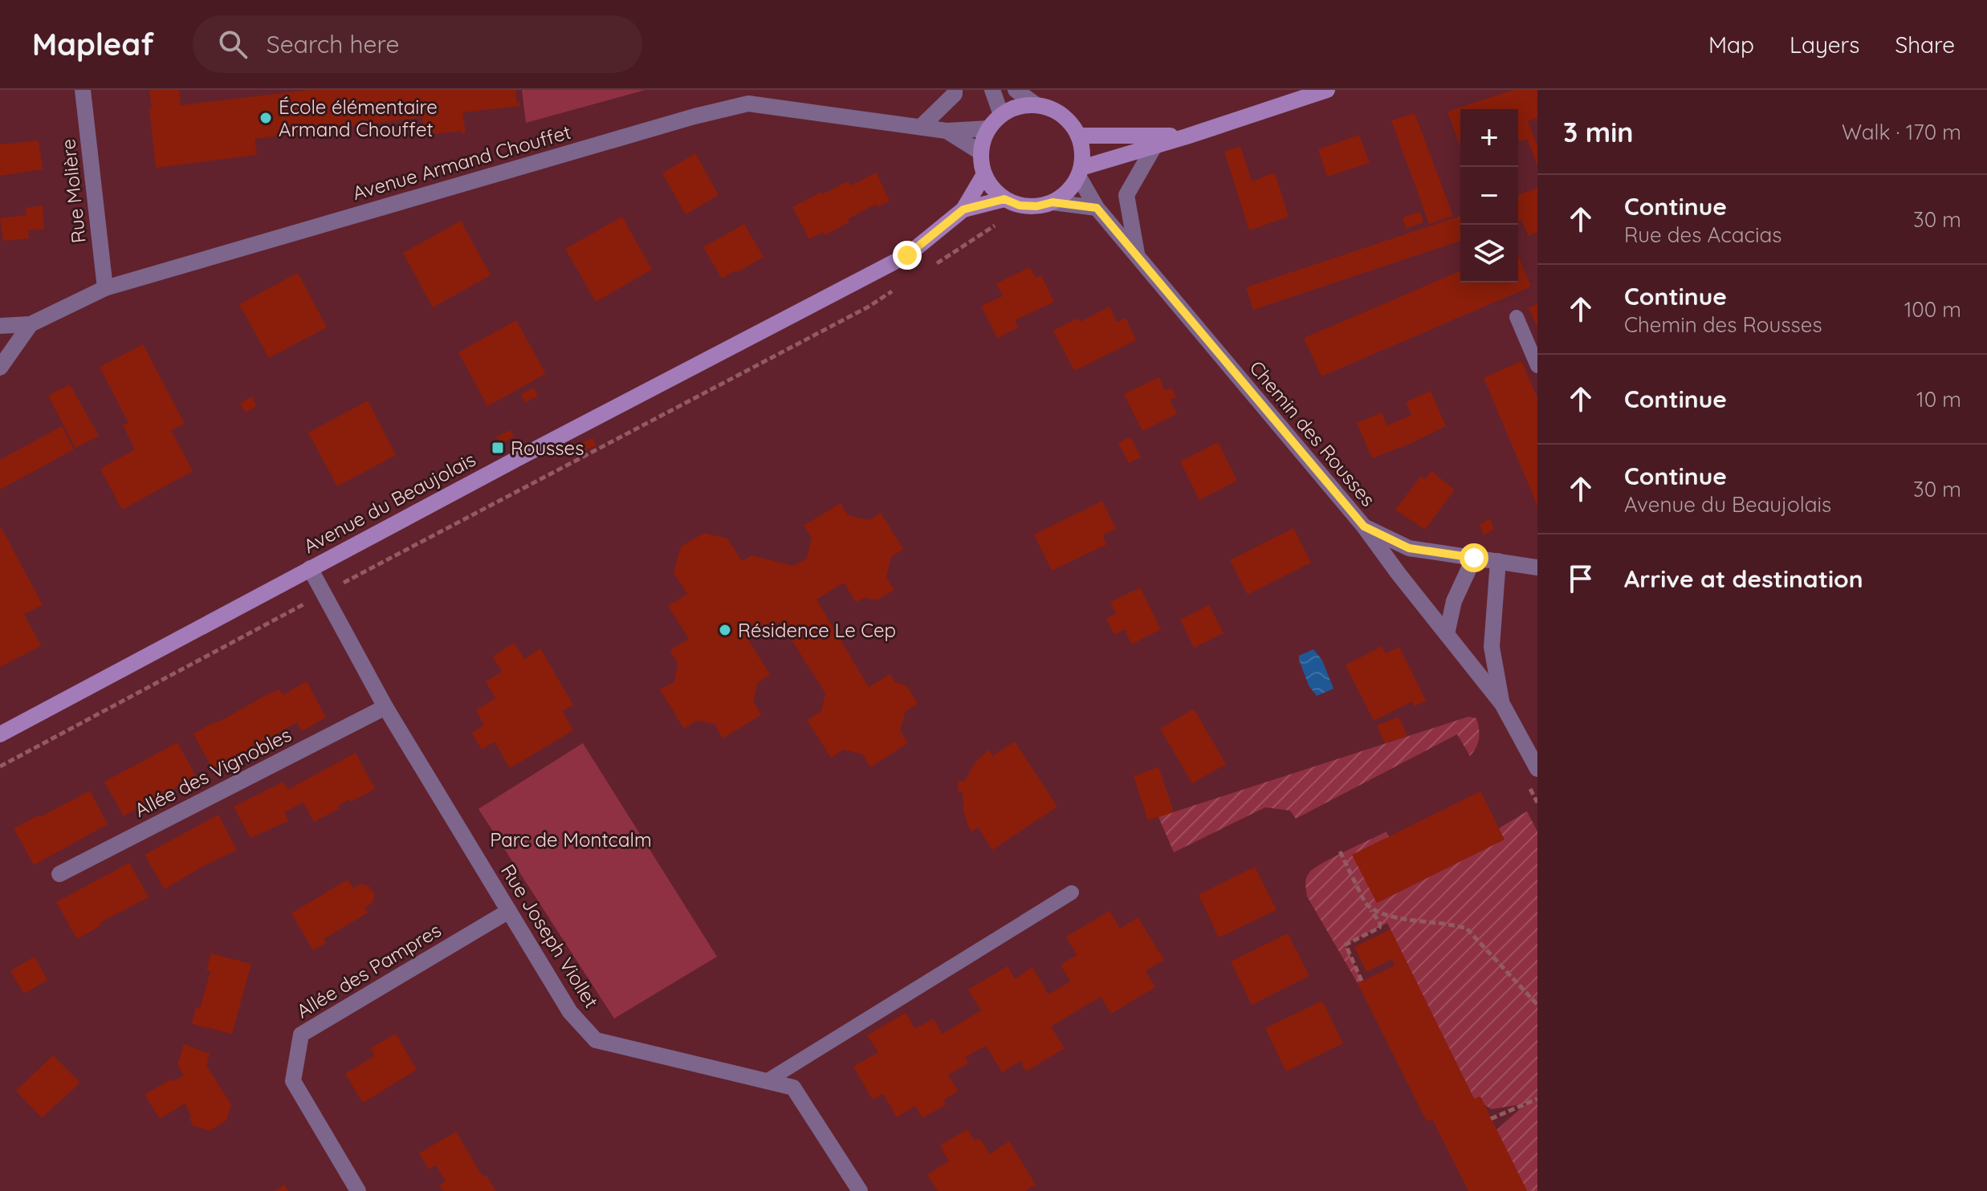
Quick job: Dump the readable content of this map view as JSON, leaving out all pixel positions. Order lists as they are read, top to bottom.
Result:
{
  "streets": {
    "main road": ["Avenue du Beaujolais"],
    "street": [
      "Avenue Armand Chouffet",
      "Rue Molière",
      "Chemin des Rousses",
      "Allée des Vignobles",
      "Rue Joseph Viollet",
      "Allée des Pampres"
    ]
  },
  "crossings": [
    ["Avenue Armand Chouffet", "Rue Molière"],
    ["Avenue Armand Chouffet", "Chemin des Rousses"],
    ["Avenue Armand Chouffet", "Avenue du Beaujolais"],
    ["Chemin des Rousses", "Avenue du Beaujolais"],
    ["Avenue du Beaujolais", "Rue Joseph Viollet"],
    ["Allée des Vignobles", "Rue Joseph Viollet"],
    ["Rue Joseph Viollet", "Allée des Pampres"]
  ],
  "parks": ["Parc de Montcalm"],
  "places": {
    "other": ["École élémentaire Armand Chouffet", "Résidence Le Cep"],
    "transit": ["Rousses"]
  },
  "page": {
    "header": "Mapleaf",
    "search": "Search here",
    "nav": ["Map", "Layers", "Share"],
    "heading": ["3 min", "Walk · 170 m"],
    "map_buttons": ["+", "−"],
    "list": [
      ["Continue", "Rue des Acacias", "30 m"],
      ["Continue", "Chemin des Rousses", "100 m"],
      ["Continue", "10 m"],
      ["Continue", "Avenue du Beaujolais", "30 m"],
      "Arrive at destination"
    ]
  }
}
